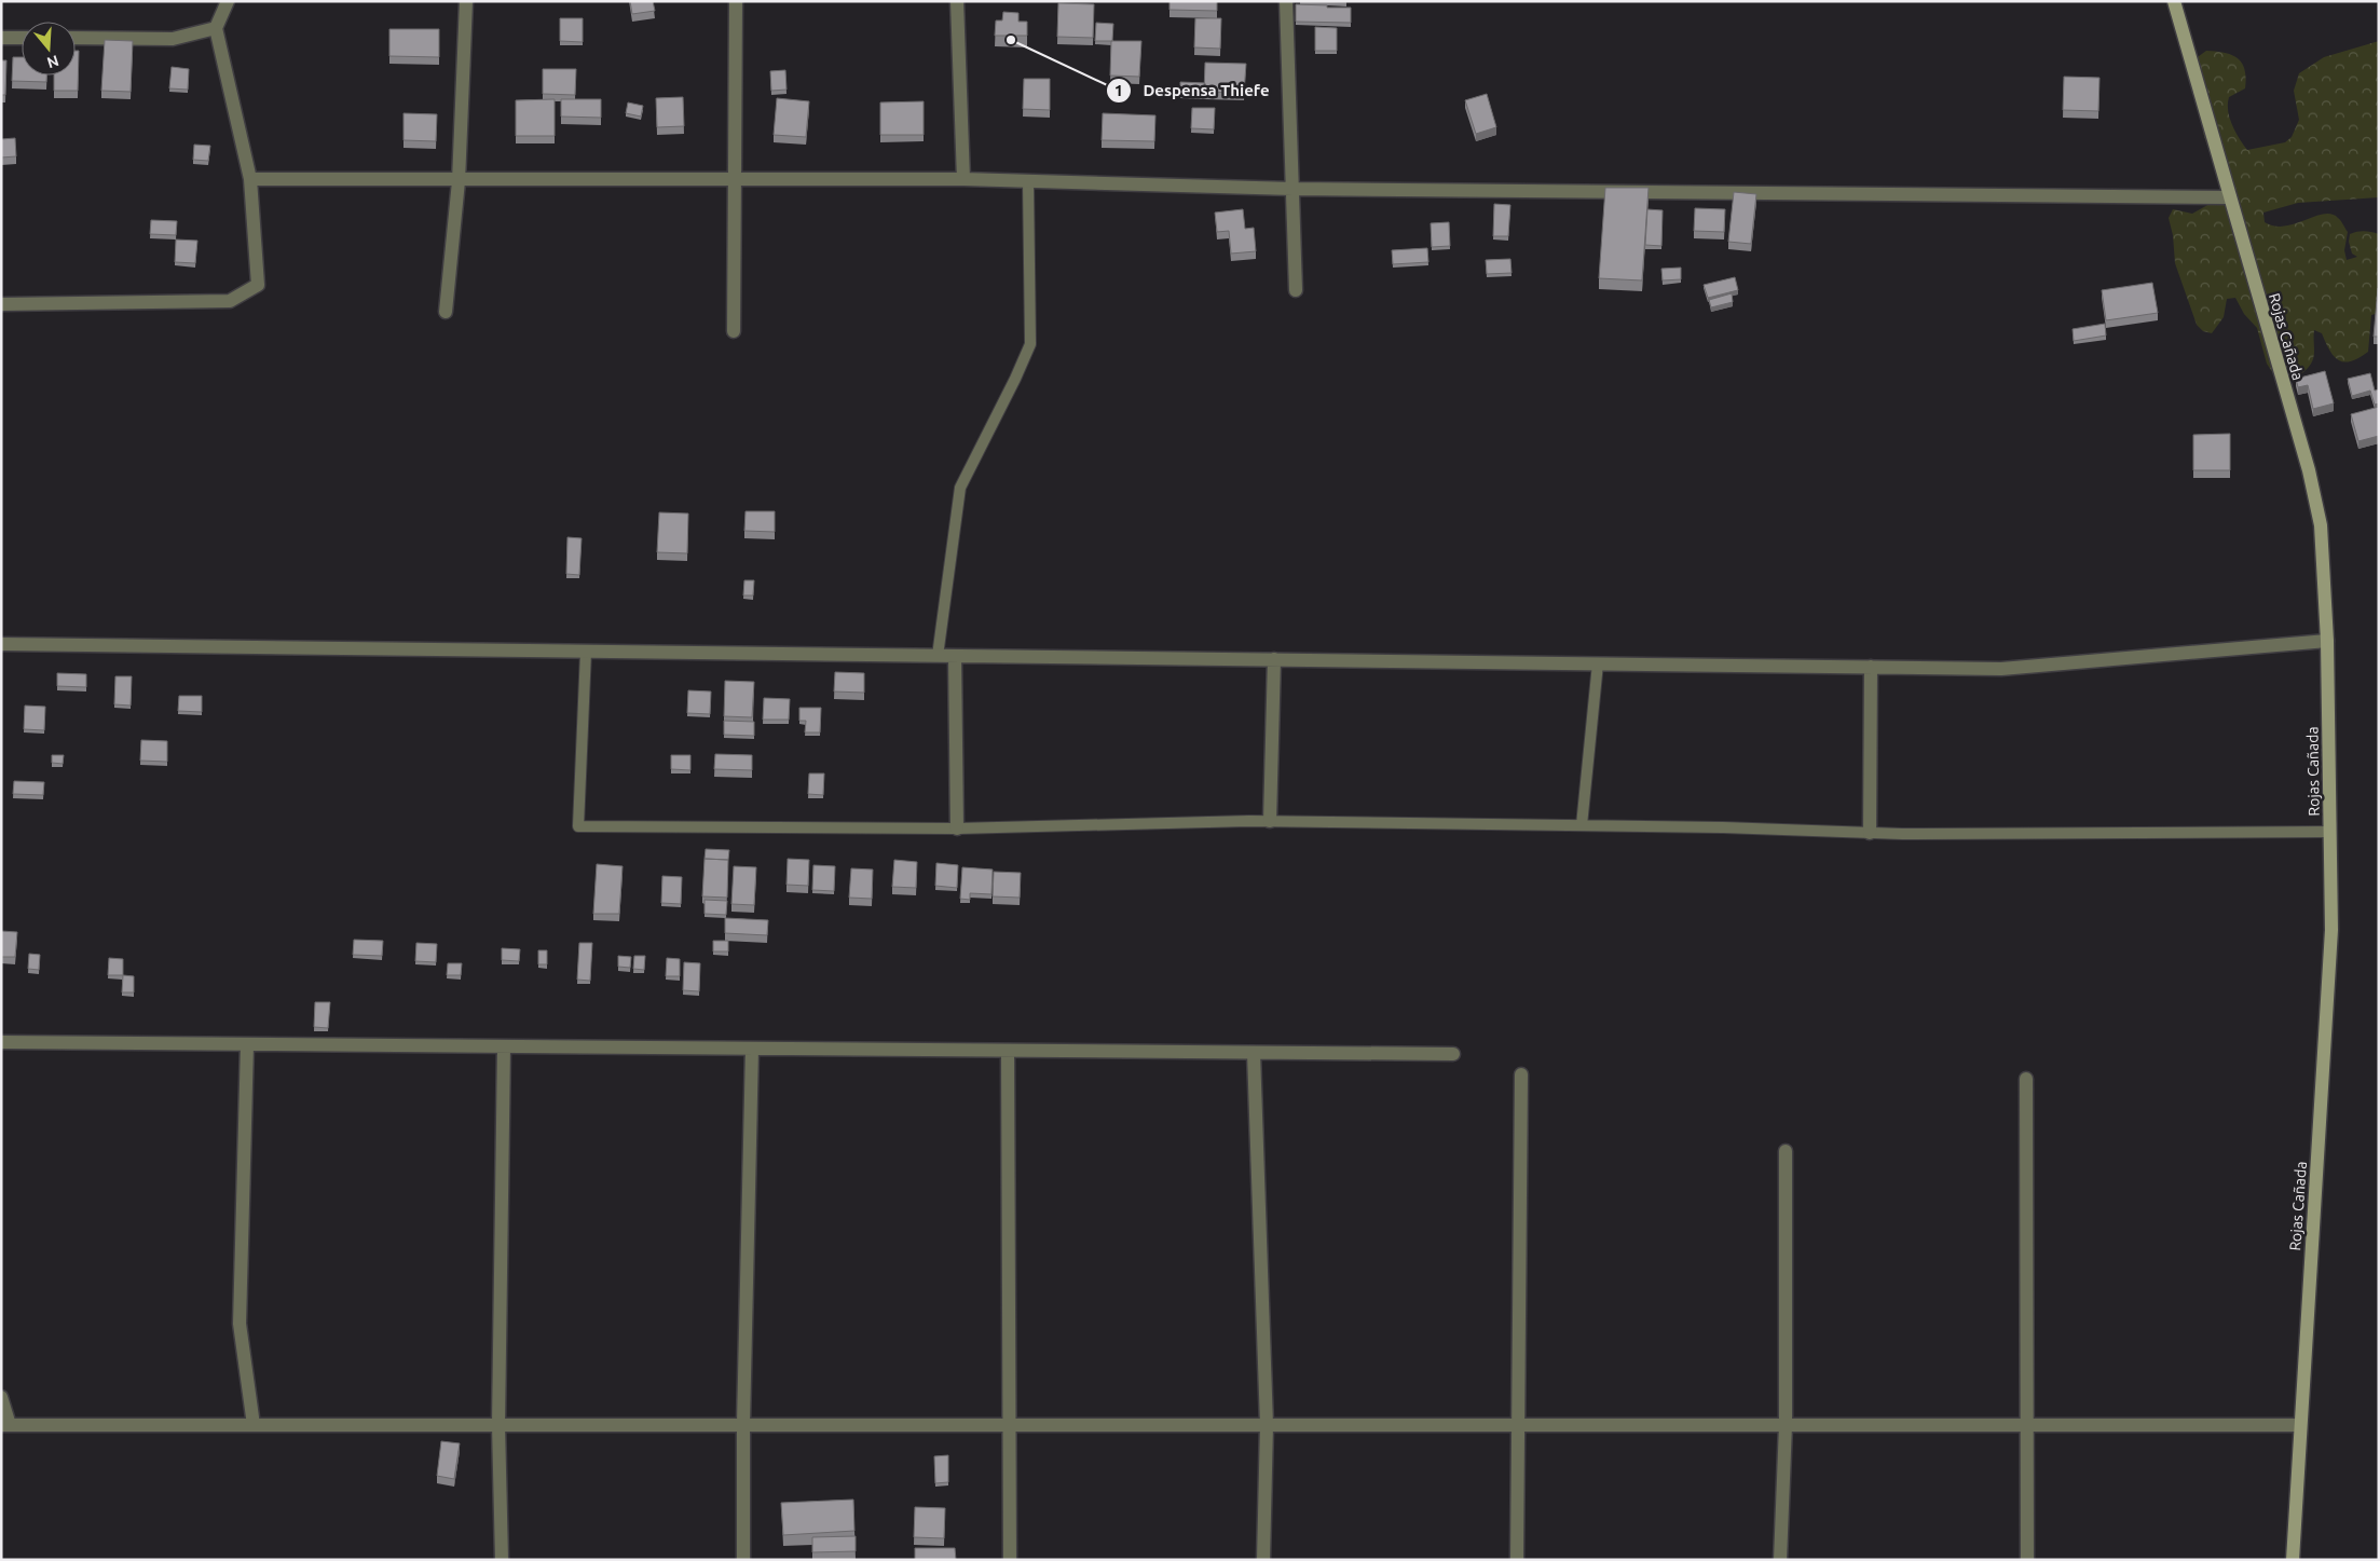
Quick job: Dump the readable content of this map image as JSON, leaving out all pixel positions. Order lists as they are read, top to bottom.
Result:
{
  "streets": {
    "main road": ["Rojas Cañada"]
  },
  "places": ["Despensa Thiefe"],
  "north": "bottom"
}
